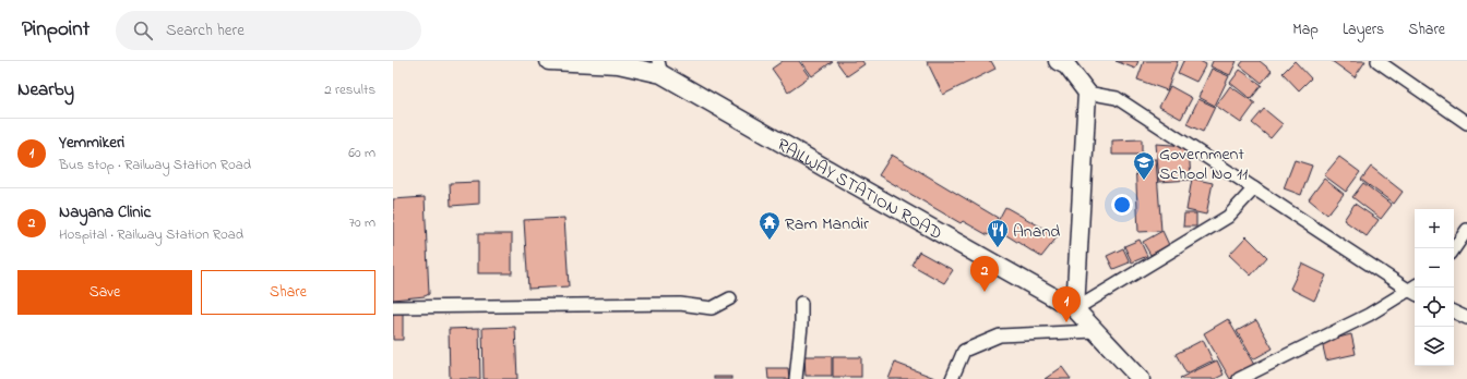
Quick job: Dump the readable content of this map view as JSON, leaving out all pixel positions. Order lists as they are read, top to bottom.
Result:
{
  "streets": {
    "main road": ["RAILWAY STATION ROAD"]
  },
  "places": {
    "school or university": ["Government School No 11"],
    "temple": ["Ram Mandir"],
    "restaurant": ["Anand"]
  },
  "page": {
    "header": "Pinpoint",
    "search": "Search here",
    "nav": ["Map", "Layers", "Share"],
    "heading": ["Nearby", "2 results"],
    "list": [
      {
        "mark": "1",
        "name": "Yemmikeri",
        "note": "Bus stop · Railway Station Road",
        "value": "60 m"
      },
      {
        "mark": "2",
        "name": "Nayana Clinic",
        "note": "Hospital · Railway Station Road",
        "value": "70 m"
      }
    ],
    "map_buttons": ["+", "−"],
    "pins": ["2", "1"],
    "buttons": ["Save", "Share"]
  }
}
